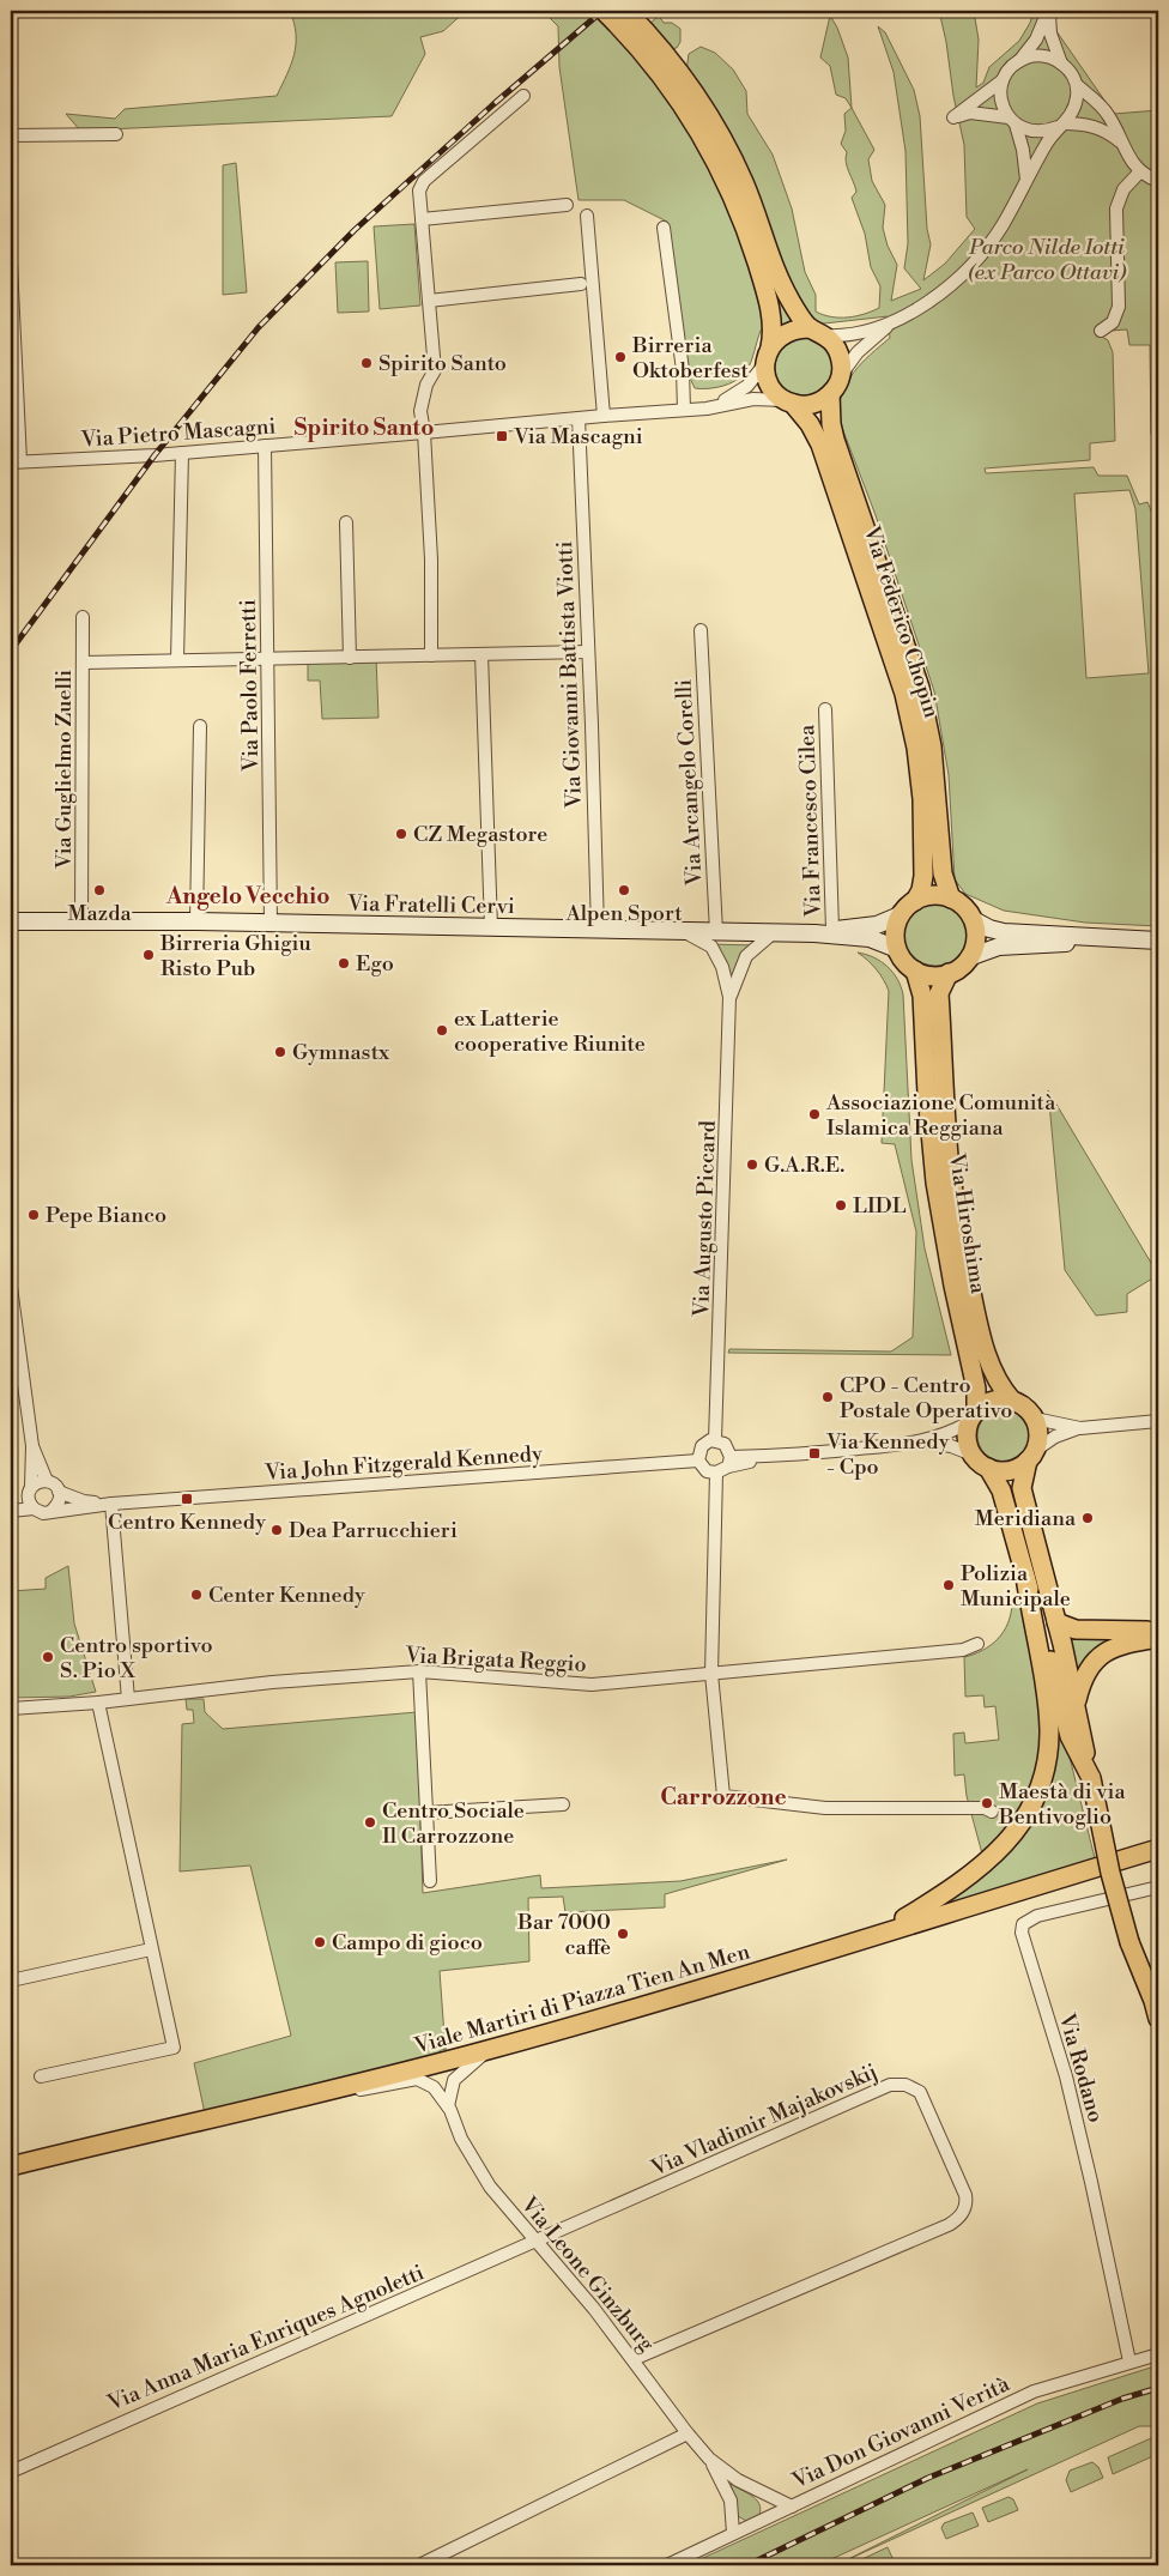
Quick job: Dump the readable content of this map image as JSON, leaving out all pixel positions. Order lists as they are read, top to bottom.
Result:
{
  "streets": {
    "main road": [
      "Via Federico Chopin",
      "Via Fratelli Cervi",
      "Via Hiroshima",
      "Viale Martiri di Piazza Tien An Men"
    ],
    "street": [
      "Via Pietro Mascagni",
      "Via Giovanni Battista Viotti",
      "Via Paolo Ferretti",
      "Via Guglielmo Zuelli",
      "Via Arcangelo Corelli",
      "Via Francesco Cilea",
      "Via Augusto Piccard",
      "Via John Fitzgerald Kennedy",
      "Via Brigata Reggio",
      "Via Rodano",
      "Via Vladimir Majakovskij",
      "Via Leone Ginzburg",
      "Via Anna Maria Enriques Agnoletti",
      "Via Don Giovanni Verità"
    ]
  },
  "crossings": [
    ["Via Pietro Mascagni", "Via Federico Chopin"],
    ["Via Pietro Mascagni", "Via Giovanni Battista Viotti"],
    ["Via Pietro Mascagni", "Via Paolo Ferretti"],
    ["Via Federico Chopin", "Via Fratelli Cervi"],
    ["Via Federico Chopin", "Via Hiroshima"],
    ["Via Giovanni Battista Viotti", "Via Fratelli Cervi"],
    ["Via Paolo Ferretti", "Via Fratelli Cervi"],
    ["Via Guglielmo Zuelli", "Via Fratelli Cervi"],
    ["Via Arcangelo Corelli", "Via Fratelli Cervi"],
    ["Via Francesco Cilea", "Via Fratelli Cervi"],
    ["Via Fratelli Cervi", "Via Augusto Piccard"],
    ["Via Fratelli Cervi", "Via Hiroshima"],
    ["Via Augusto Piccard", "Via John Fitzgerald Kennedy"],
    ["Viale Martiri di Piazza Tien An Men", "Via Leone Ginzburg"],
    ["Via Rodano", "Via Don Giovanni Verità"],
    ["Via Vladimir Majakovskij", "Via Leone Ginzburg"],
    ["Via Vladimir Majakovskij", "Via Anna Maria Enriques Agnoletti"],
    ["Via Leone Ginzburg", "Via Anna Maria Enriques Agnoletti"],
    ["Via Leone Ginzburg", "Via Don Giovanni Verità"]
  ],
  "districts": ["Spirito Santo", "Angelo Vecchio", "Carrozzone"],
  "parks": ["Parco Nilde Iotti (ex Parco Ottavi)"],
  "places": {
    "other": [
      "Birreria Oktoberfest",
      "Spirito Santo",
      "CZ Megastore",
      "Mazda",
      "Alpen Sport",
      "Birreria Ghigiu Risto Pub",
      "Ego",
      "ex Latterie cooperative Riunite",
      "Gymnastx",
      "Associazione Comunità Islamica Reggiana",
      "G.A.R.E.",
      "LIDL",
      "Pepe Bianco",
      "CPO - Centro Postale Operativo",
      "Meridiana",
      "Dea Parrucchieri",
      "Polizia Municipale",
      "Center Kennedy",
      "Centro sportivo S. Pio X",
      "Maestà di via Bentivoglio",
      "Centro Sociale Il Carrozzone",
      "Bar 7000 caffè",
      "Campo di gioco"
    ],
    "transit": ["Via Mascagni", "Via Kennedy - Cpo", "Centro Kennedy"]
  }
}
